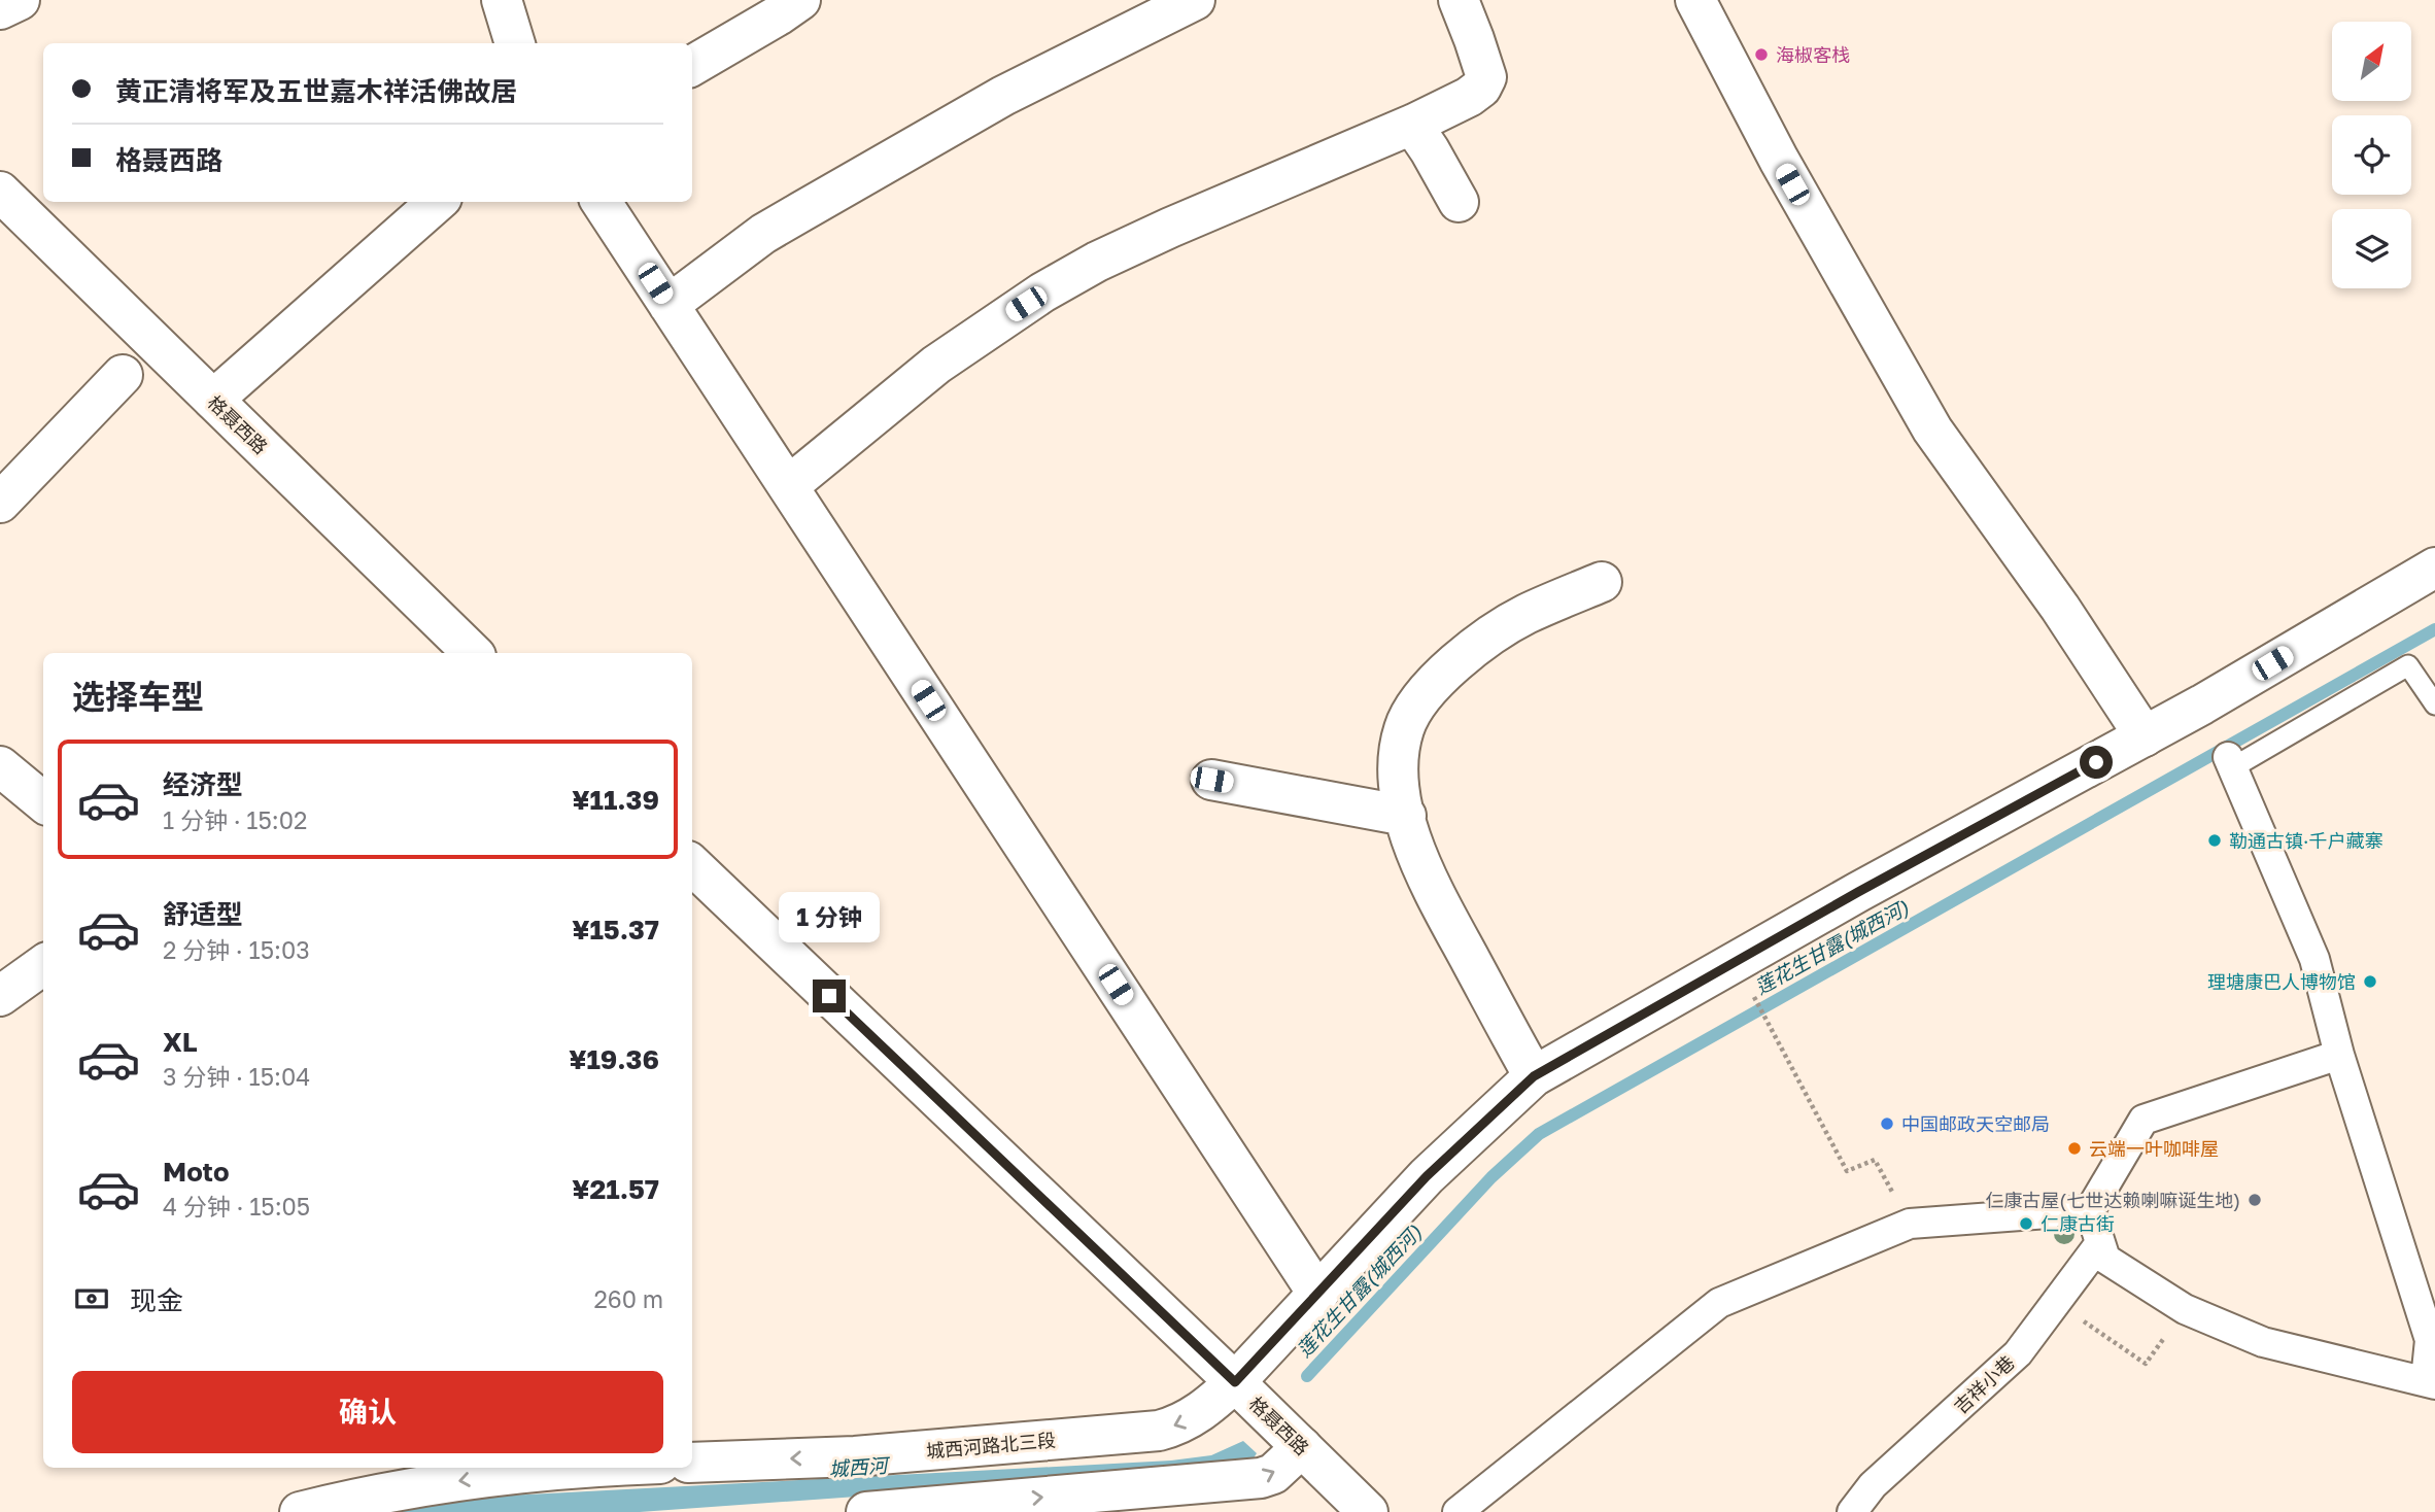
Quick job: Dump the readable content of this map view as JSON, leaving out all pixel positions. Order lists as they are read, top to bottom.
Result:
{
  "streets": {
    "street": ["格聂西路", "吉祥小巷", "城西河路北三段"]
  },
  "crossings": [
    ["格聂西路", "城西河路北三段"]
  ],
  "water": ["莲花生甘露(城西河)", "城西河"],
  "places": [
    "海椒客栈",
    "勒通古镇·千户藏寨",
    "理塘康巴人博物馆",
    "中国邮政天空邮局",
    "云端一叶咖啡屋",
    "仁康古屋(七世达赖喇嘛诞生地)",
    "仁康古街"
  ],
  "north": "top right",
  "page": {
    "banner": ["黄正清将军及五世嘉木祥活佛故居", "格聂西路"],
    "heading": "选择车型",
    "list": [
      {
        "name": "经济型",
        "note": "1 分钟 · 15:02",
        "value": "¥11.39"
      },
      {
        "name": "舒适型",
        "note": "2 分钟 · 15:03",
        "value": "¥15.37"
      },
      {
        "name": "XL",
        "note": "3 分钟 · 15:04",
        "value": "¥19.36"
      },
      {
        "name": "Moto",
        "note": "4 分钟 · 15:05",
        "value": "¥21.57"
      }
    ],
    "bubble": "1 分钟",
    "pay": ["现金", "260 m"],
    "buttons": "确认"
  }
}
